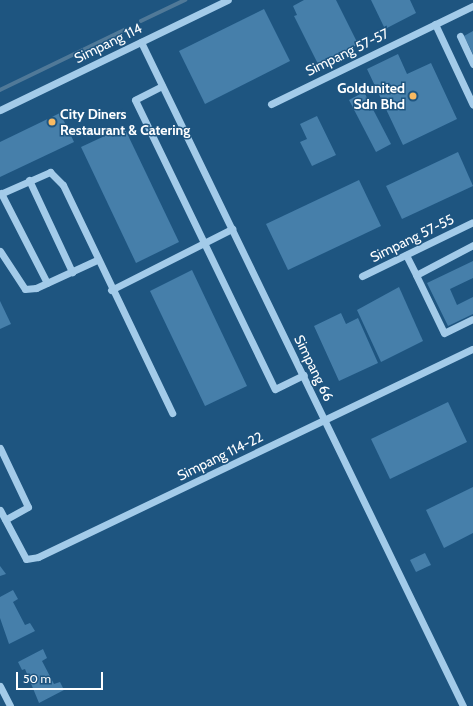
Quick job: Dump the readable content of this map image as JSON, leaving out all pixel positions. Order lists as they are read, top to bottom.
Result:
{
  "streets": {
    "street": [
      "Simpang 114",
      "Simpang 57-57",
      "Simpang 57-55",
      "Simpang 66",
      "Simpang 114-22"
    ]
  },
  "crossings": [
    ["Simpang 114", "Simpang 66"],
    ["Simpang 66", "Simpang 114-22"]
  ],
  "places": ["Goldunited Sdn Bhd", "City Diners Restaurant & Catering"],
  "scale_bar": "50 m"
}
